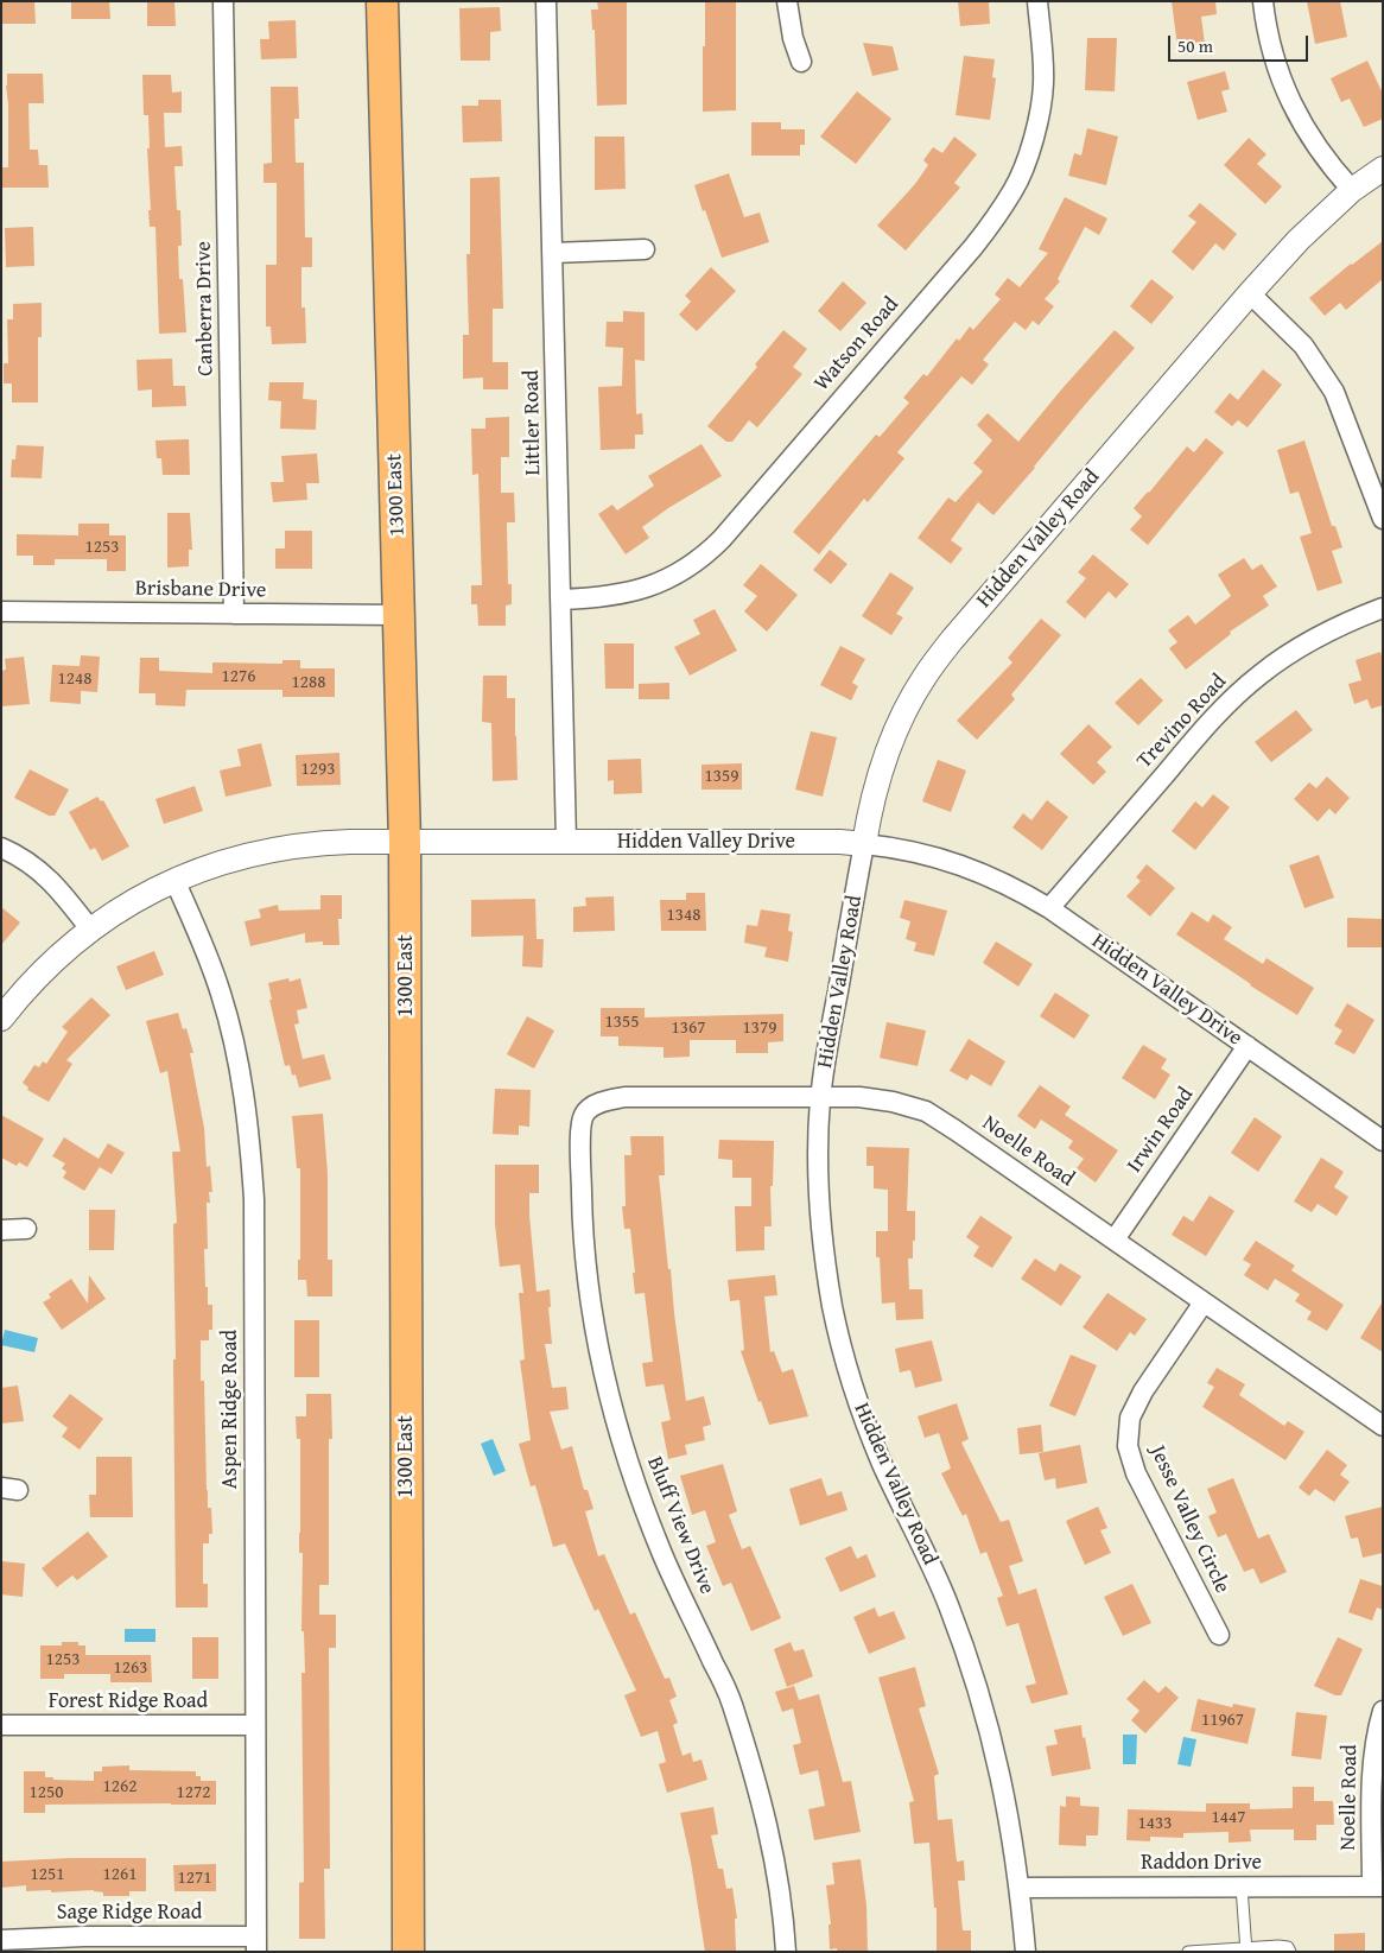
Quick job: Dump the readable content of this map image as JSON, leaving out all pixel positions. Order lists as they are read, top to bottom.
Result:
{
  "streets": {
    "main road": ["1300 East"],
    "street": [
      "Canberra Drive",
      "Watson Road",
      "Littler Road",
      "Hidden Valley Road",
      "Brisbane Drive",
      "Trevino Road",
      "Hidden Valley Drive",
      "Irwin Road",
      "Noelle Road",
      "Aspen Ridge Road",
      "Jesse Valley Circle",
      "Bluff View Drive",
      "Forest Ridge Road",
      "Raddon Drive",
      "Sage Ridge Road"
    ]
  },
  "crossings": [
    ["Canberra Drive", "Brisbane Drive"],
    ["Watson Road", "Littler Road"],
    ["Littler Road", "Hidden Valley Drive"],
    ["1300 East", "Brisbane Drive"],
    ["1300 East", "Hidden Valley Drive"],
    ["Hidden Valley Road", "Hidden Valley Drive"],
    ["Hidden Valley Road", "Noelle Road"],
    ["Hidden Valley Road", "Raddon Drive"],
    ["Trevino Road", "Hidden Valley Drive"],
    ["Hidden Valley Drive", "Irwin Road"],
    ["Hidden Valley Drive", "Aspen Ridge Road"],
    ["Irwin Road", "Noelle Road"],
    ["Noelle Road", "Jesse Valley Circle"],
    ["Noelle Road", "Bluff View Drive"],
    ["Noelle Road", "Raddon Drive"],
    ["Aspen Ridge Road", "Forest Ridge Road"],
    ["Aspen Ridge Road", "Sage Ridge Road"]
  ],
  "house_numbers": [
    "1253",
    "1276",
    "1248",
    "1288",
    "1293",
    "1359",
    "1348",
    "1355",
    "1367",
    "1379",
    "1253",
    "1263",
    "11967",
    "1262",
    "1250",
    "1272",
    "1447",
    "1433",
    "1251",
    "1261",
    "1271"
  ],
  "scale_bar": "50 m"
}
